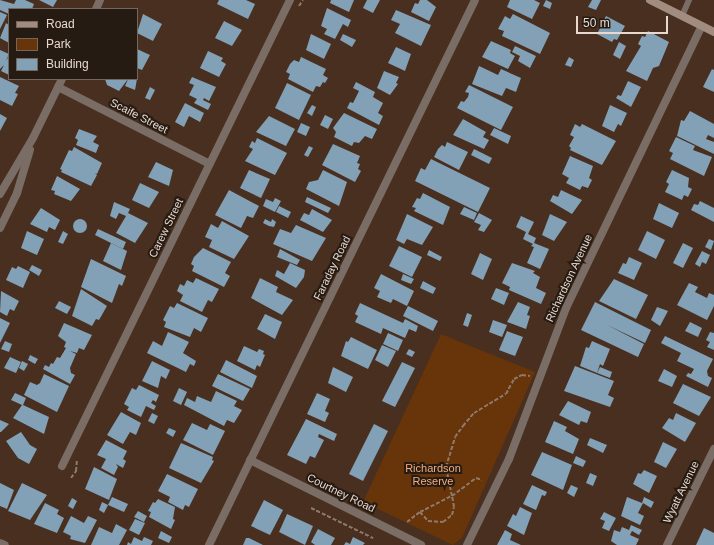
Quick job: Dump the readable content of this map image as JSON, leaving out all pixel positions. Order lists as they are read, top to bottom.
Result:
{
  "streets": {
    "street": [
      "Scaife Street",
      "Carew Street",
      "Faraday Road",
      "Richardson Avenue",
      "Wyatt Avenue",
      "Courtney Road"
    ]
  },
  "crossings": [
    ["Scaife Street", "Carew Street"],
    ["Faraday Road", "Courtney Road"]
  ],
  "parks": ["Richardson Reserve"],
  "legend": ["Road", "Park", "Building"],
  "scale_bar": "50 m"
}
